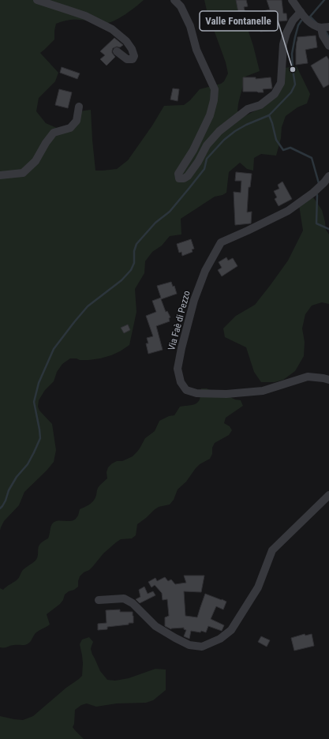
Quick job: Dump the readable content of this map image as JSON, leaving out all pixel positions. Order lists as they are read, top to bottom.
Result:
{
  "streets": {
    "street": ["Via Faè di Pezzo"]
  },
  "places": ["Valle Fontanelle"]
}
